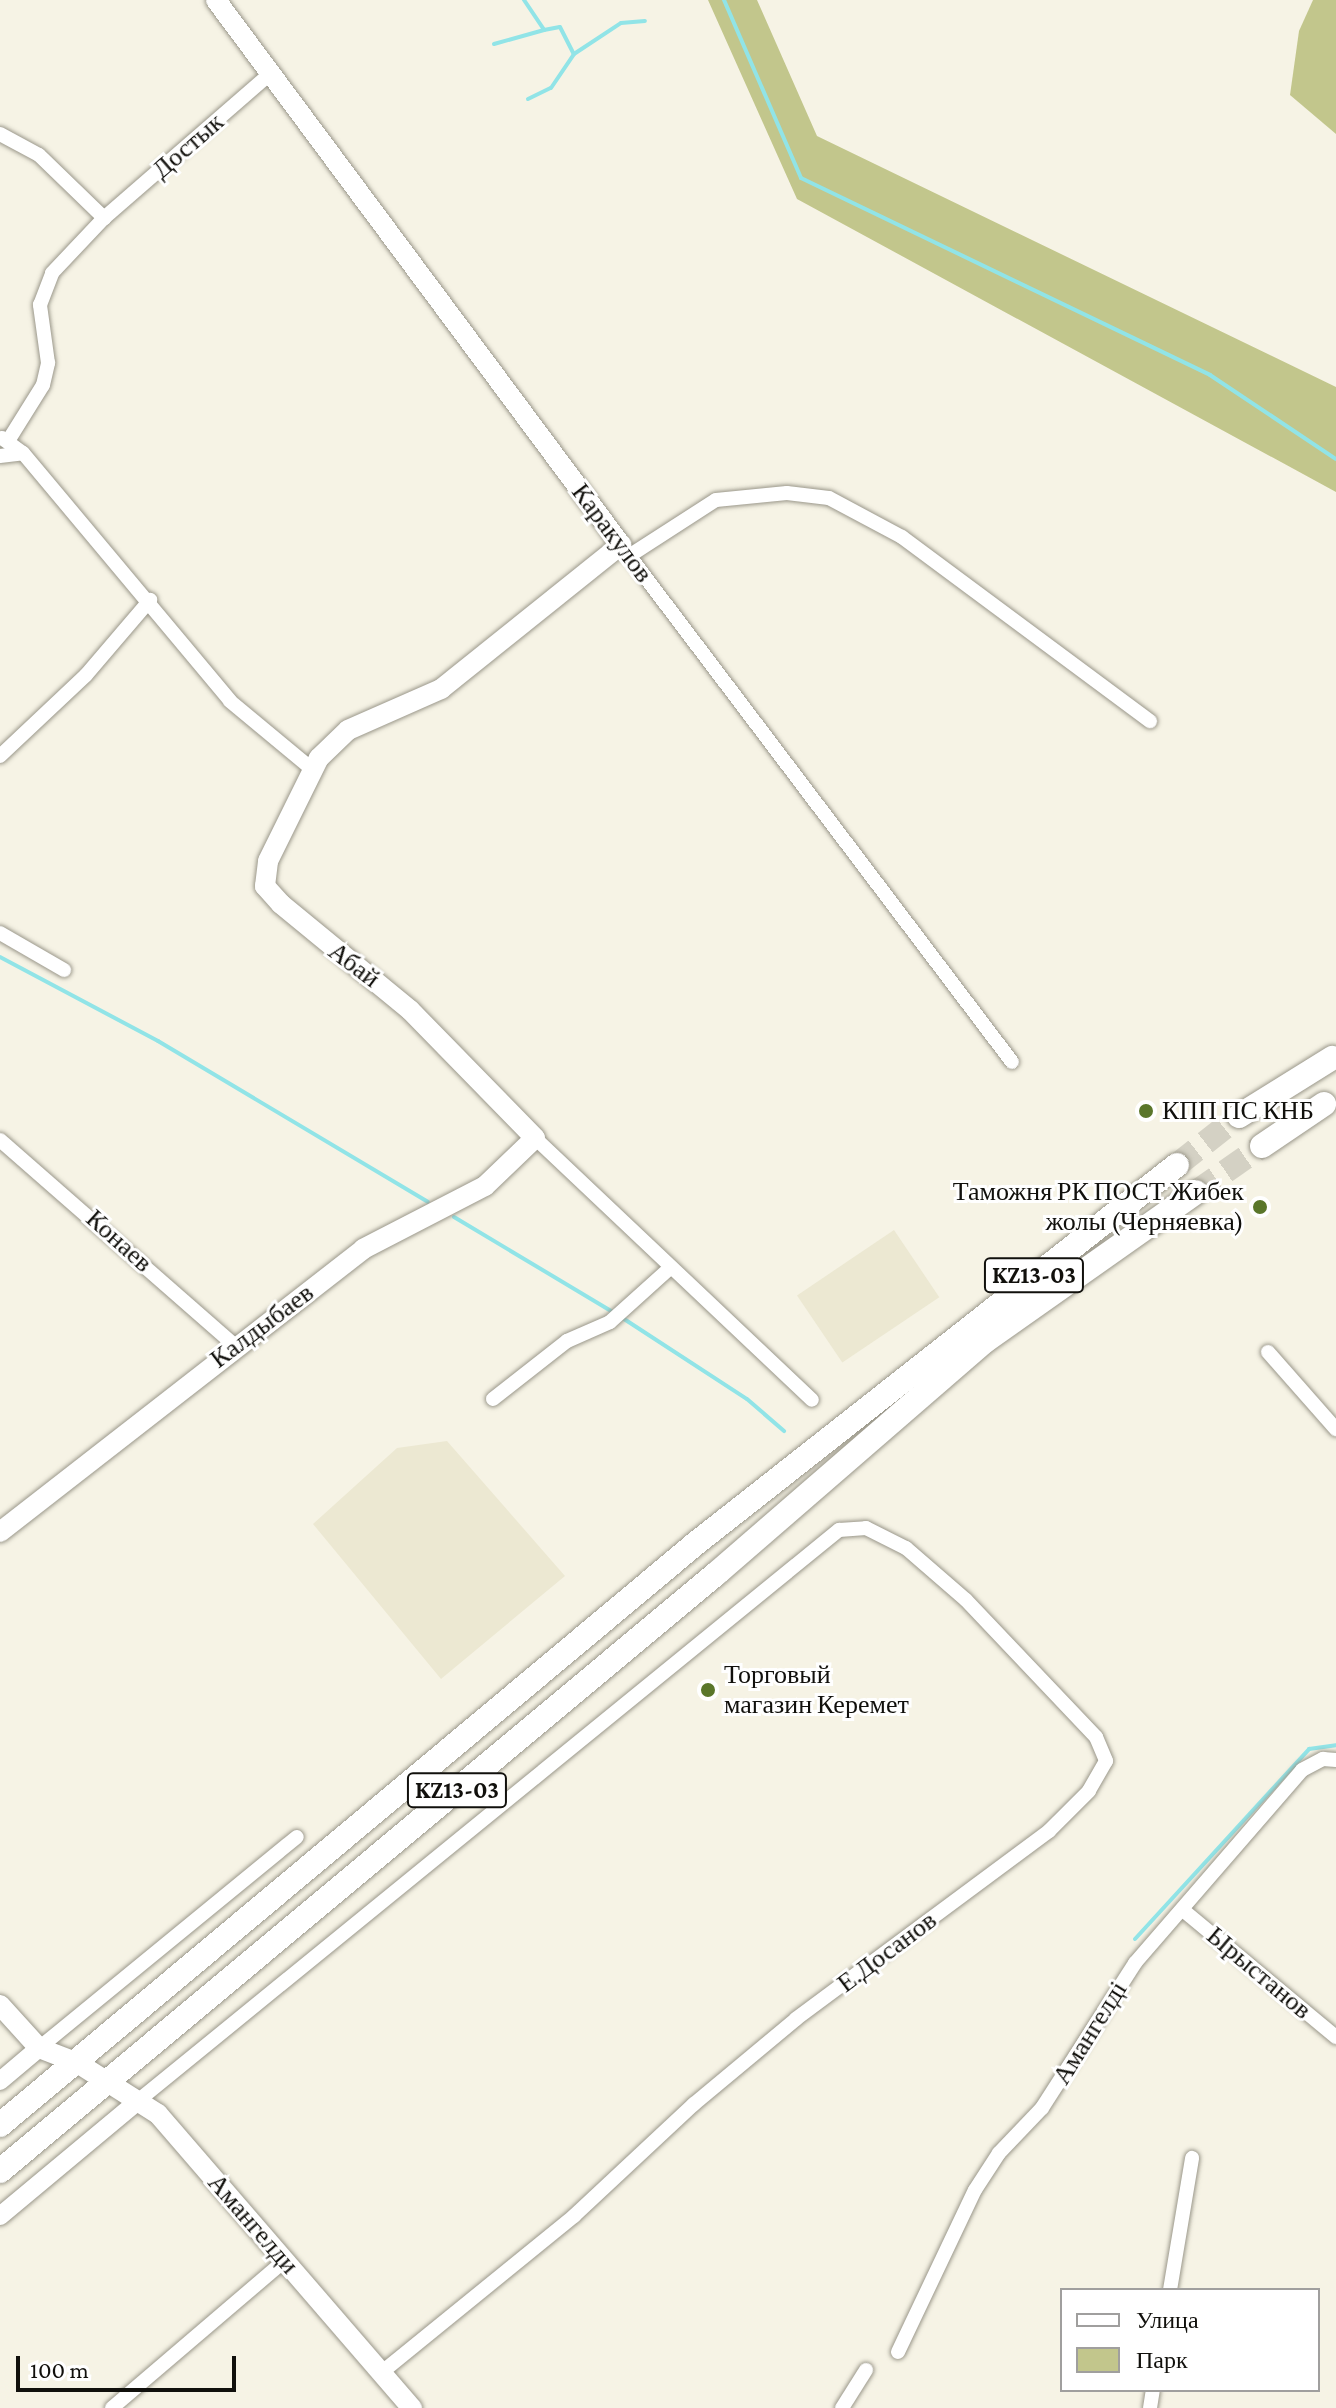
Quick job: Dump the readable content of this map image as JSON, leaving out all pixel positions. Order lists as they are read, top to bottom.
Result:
{
  "streets": {
    "highway": ["KZ13-03"],
    "main road": [
      "Каракулов",
      "Абай",
      "Калдыбаев",
      "Амангелди"
    ],
    "street": [
      "Достык",
      "Конаев",
      "Е.Досанов",
      "Ырыстанов",
      "Амангелді"
    ]
  },
  "crossings": [
    ["Достык", "Каракулов"],
    ["Каракулов", "Абай"],
    ["Абай", "Калдыбаев"],
    ["Конаев", "Калдыбаев"],
    ["KZ13-03", "Амангелди"],
    ["Е.Досанов", "Амангелди"],
    ["Ырыстанов", "Амангелді"]
  ],
  "places": ["КПП ПС КНБ", "Таможня РК ПОСТ Жибек жолы (Черняевка)", "Торговый магазин Керемет"],
  "legend": ["Улица", "Парк"],
  "scale_bar": "100 m"
}
